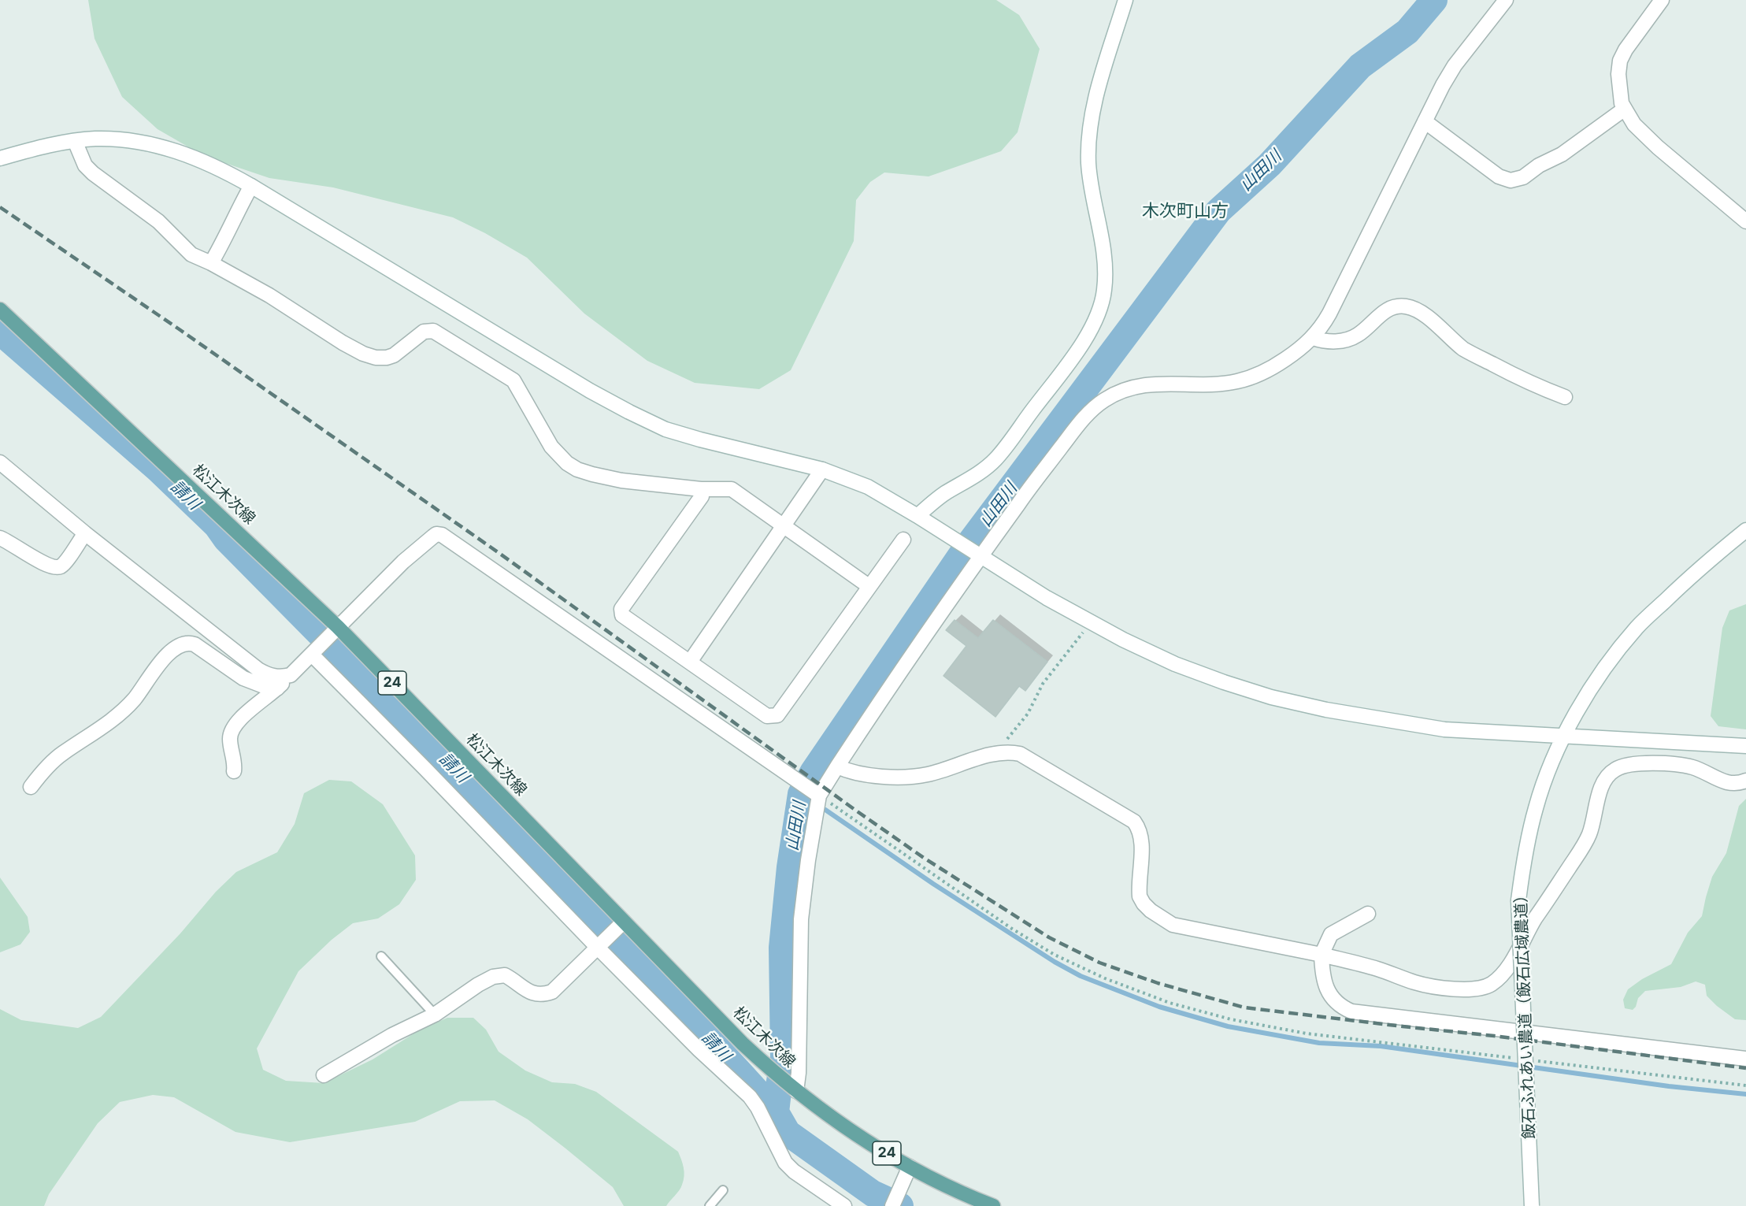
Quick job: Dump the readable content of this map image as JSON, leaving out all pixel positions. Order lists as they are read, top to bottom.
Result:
{
  "streets": {
    "main road": ["松江木次線", "24"],
    "street": ["飯石ふれあい農道（飯石広域農道）"]
  },
  "districts": ["木次町山方"],
  "water": ["山田川", "請川"]
}
